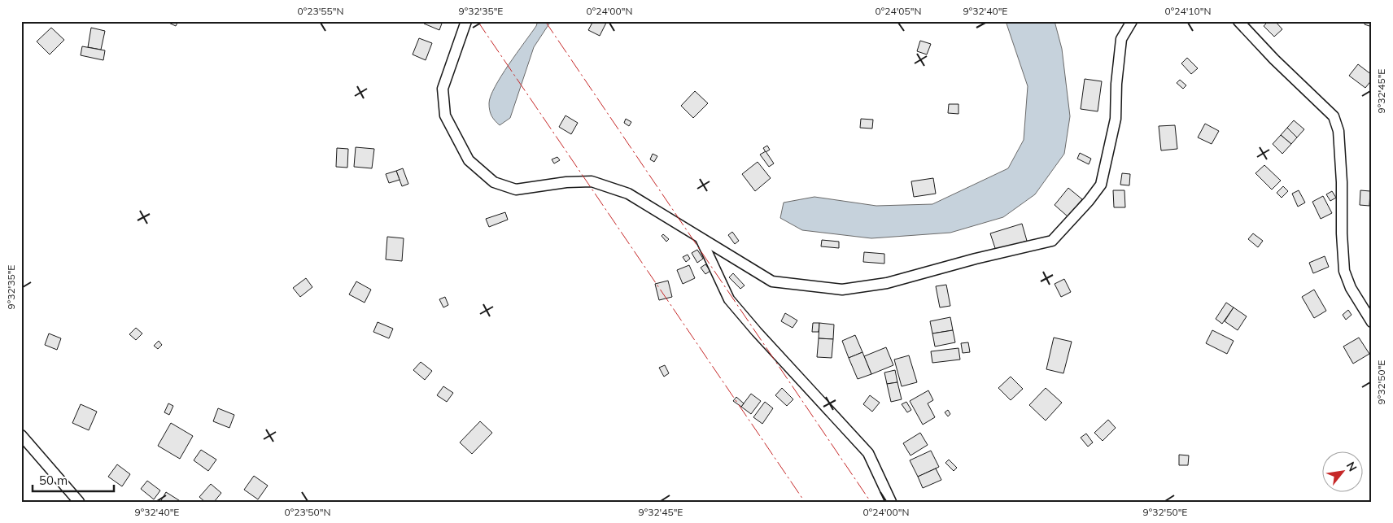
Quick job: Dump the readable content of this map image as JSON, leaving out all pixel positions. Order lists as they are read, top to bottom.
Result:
{
  "scale_bar": "50 m",
  "north": "top right",
  "coordinates": [
    "0°23'55\"N",
    "9°32'35\"E",
    "0°24'00\"N",
    "0°24'05\"N",
    "9°32'40\"E",
    "0°24'10\"N",
    "9°32'45\"E",
    "9°32'50\"E",
    "0°23'50\"N"
  ]
}
